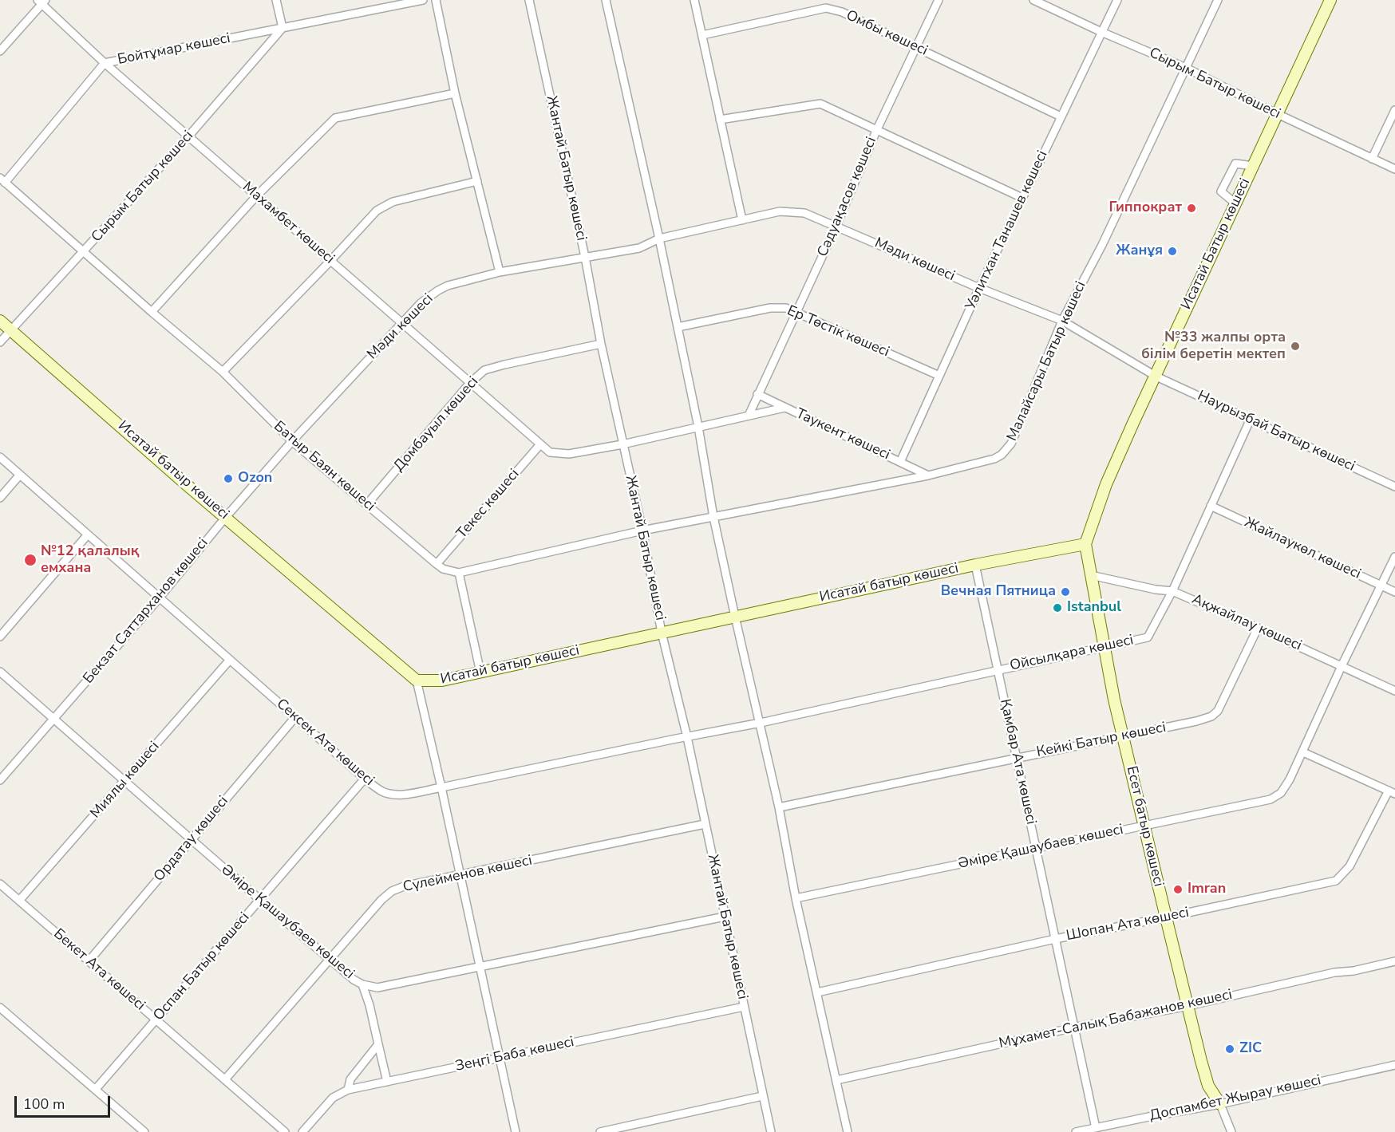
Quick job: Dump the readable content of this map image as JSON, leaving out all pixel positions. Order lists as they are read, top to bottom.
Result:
{
  "streets": {
    "street": [
      "Омбы көшесі",
      "Бойтұмар көшесі",
      "Сырым Батыр көшесі",
      "Жантай Батыр көшесі",
      "Сәдуақасов көшесі",
      "Махамбет көшесі",
      "Уәлитхан Танашев көшесі",
      "Исатай Батыр көшесі",
      "Мәди көшесі",
      "Ер Төстік көшесі",
      "Малайсары Батыр көшесі",
      "Домбауыл көшесі",
      "Наурызбай Батыр көшесі",
      "Таукент көшесі",
      "Батыр Баян көшесі",
      "Исатай батыр көшесі",
      "Текес көшесі",
      "Жайлаукөл көшесі",
      "Бекзат Саттарханов көшесі",
      "Ақжайлау көшесі",
      "Ойсылқара көшесі",
      "Кейкі Батыр көшесі",
      "Сексек Ата көшесі",
      "Қамбар Ата көшесі",
      "Миялы көшесі",
      "Есет батыр көшесі",
      "Ордатау көшесі",
      "Әміре Қашаубаев көшесі",
      "Сүлейменов көшесі",
      "Шопан Ата көшесі",
      "Оспан Батыр көшесі",
      "Бекет Ата көшесі",
      "Мұхамет-Салық Бабажанов көшесі",
      "Зеңгі Баба көшесі",
      "Доспамбет Жырау көшесі"
    ]
  },
  "crossings": [
    ["Омбы көшесі", "Сәдуақасов көшесі"],
    ["Омбы көшесі", "Уәлитхан Танашев көшесі"],
    ["Бойтұмар көшесі", "Сырым Батыр көшесі"],
    ["Бойтұмар көшесі", "Махамбет көшесі"],
    ["Бойтұмар көшесі", "Батыр Баян көшесі"],
    ["Сырым Батыр көшесі", "Махамбет көшесі"],
    ["Сырым Батыр көшесі", "Уәлитхан Танашев көшесі"],
    ["Сырым Батыр көшесі", "Исатай Батыр көшесі"],
    ["Сырым Батыр көшесі", "Малайсары Батыр көшесі"],
    ["Сырым Батыр көшесі", "Батыр Баян көшесі"],
    ["Сырым Батыр көшесі", "Исатай батыр көшесі"],
    ["Жантай Батыр көшесі", "Махамбет көшесі"],
    ["Жантай Батыр көшесі", "Мәди көшесі"],
    ["Жантай Батыр көшесі", "Домбауыл көшесі"],
    ["Жантай Батыр көшесі", "Исатай батыр көшесі"],
    ["Жантай Батыр көшесі", "Сексек Ата көшесі"],
    ["Жантай Батыр көшесі", "Әміре Қашаубаев көшесі"],
    ["Жантай Батыр көшесі", "Сүлейменов көшесі"],
    ["Жантай Батыр көшесі", "Зеңгі Баба көшесі"],
    ["Сәдуақасов көшесі", "Махамбет көшесі"],
    ["Сәдуақасов көшесі", "Мәди көшесі"],
    ["Сәдуақасов көшесі", "Ер Төстік көшесі"],
    ["Сәдуақасов көшесі", "Таукент көшесі"],
    ["Махамбет көшесі", "Мәди көшесі"],
    ["Махамбет көшесі", "Домбауыл көшесі"],
    ["Махамбет көшесі", "Таукент көшесі"],
    ["Махамбет көшесі", "Текес көшесі"],
    ["Уәлитхан Танашев көшесі", "Мәди көшесі"],
    ["Уәлитхан Танашев көшесі", "Ер Төстік көшесі"],
    ["Уәлитхан Танашев көшесі", "Таукент көшесі"],
    ["Исатай Батыр көшесі", "Мәди көшесі"],
    ["Исатай Батыр көшесі", "Наурызбай Батыр көшесі"],
    ["Исатай Батыр көшесі", "Исатай батыр көшесі"],
    ["Исатай Батыр көшесі", "Есет батыр көшесі"],
    ["Мәди көшесі", "Малайсары Батыр көшесі"],
    ["Мәди көшесі", "Наурызбай Батыр көшесі"],
    ["Мәди көшесі", "Батыр Баян көшесі"],
    ["Мәди көшесі", "Бекзат Саттарханов көшесі"],
    ["Малайсары Батыр көшесі", "Таукент көшесі"],
    ["Домбауыл көшесі", "Батыр Баян көшесі"],
    ["Наурызбай Батыр көшесі", "Ойсылқара көшесі"],
    ["Батыр Баян көшесі", "Текес көшесі"],
    ["Батыр Баян көшесі", "Бекзат Саттарханов көшесі"],
    ["Исатай батыр көшесі", "Бекзат Саттарханов көшесі"],
    ["Исатай батыр көшесі", "Қамбар Ата көшесі"],
    ["Исатай батыр көшесі", "Есет батыр көшесі"],
    ["Жайлаукөл көшесі", "Ойсылқара көшесі"],
    ["Жайлаукөл көшесі", "Әміре Қашаубаев көшесі"],
    ["Бекзат Саттарханов көшесі", "Сексек Ата көшесі"],
    ["Бекзат Саттарханов көшесі", "Әміре Қашаубаев көшесі"],
    ["Ақжайлау көшесі", "Ойсылқара көшесі"],
    ["Ақжайлау көшесі", "Кейкі Батыр көшесі"],
    ["Ақжайлау көшесі", "Есет батыр көшесі"],
    ["Ақжайлау көшесі", "Әміре Қашаубаев көшесі"],
    ["Ойсылқара көшесі", "Сексек Ата көшесі"],
    ["Ойсылқара көшесі", "Қамбар Ата көшесі"],
    ["Ойсылқара көшесі", "Есет батыр көшесі"],
    ["Кейкі Батыр көшесі", "Қамбар Ата көшесі"],
    ["Кейкі Батыр көшесі", "Есет батыр көшесі"],
    ["Сексек Ата көшесі", "Миялы көшесі"],
    ["Сексек Ата көшесі", "Ордатау көшесі"],
    ["Сексек Ата көшесі", "Оспан Батыр көшесі"],
    ["Қамбар Ата көшесі", "Әміре Қашаубаев көшесі"],
    ["Қамбар Ата көшесі", "Шопан Ата көшесі"],
    ["Қамбар Ата көшесі", "Мұхамет-Салық Бабажанов көшесі"],
    ["Қамбар Ата көшесі", "Доспамбет Жырау көшесі"],
    ["Миялы көшесі", "Әміре Қашаубаев көшесі"],
    ["Миялы көшесі", "Бекет Ата көшесі"],
    ["Есет батыр көшесі", "Әміре Қашаубаев көшесі"],
    ["Есет батыр көшесі", "Шопан Ата көшесі"],
    ["Есет батыр көшесі", "Мұхамет-Салық Бабажанов көшесі"],
    ["Есет батыр көшесі", "Доспамбет Жырау көшесі"],
    ["Ордатау көшесі", "Әміре Қашаубаев көшесі"],
    ["Ордатау көшесі", "Бекет Ата көшесі"],
    ["Әміре Қашаубаев көшесі", "Сүлейменов көшесі"],
    ["Әміре Қашаубаев көшесі", "Оспан Батыр көшесі"],
    ["Сүлейменов көшесі", "Бекет Ата көшесі"],
    ["Оспан Батыр көшесі", "Бекет Ата көшесі"]
  ],
  "places": [
    "Гиппократ",
    "Жанұя",
    "№33 жалпы орта білім беретін мектеп",
    "Ozon",
    "№12 қалалық емхана",
    "Вечная Пятница",
    "Istanbul",
    "Imran",
    "ZIC"
  ],
  "scale_bar": "100 m"
}
